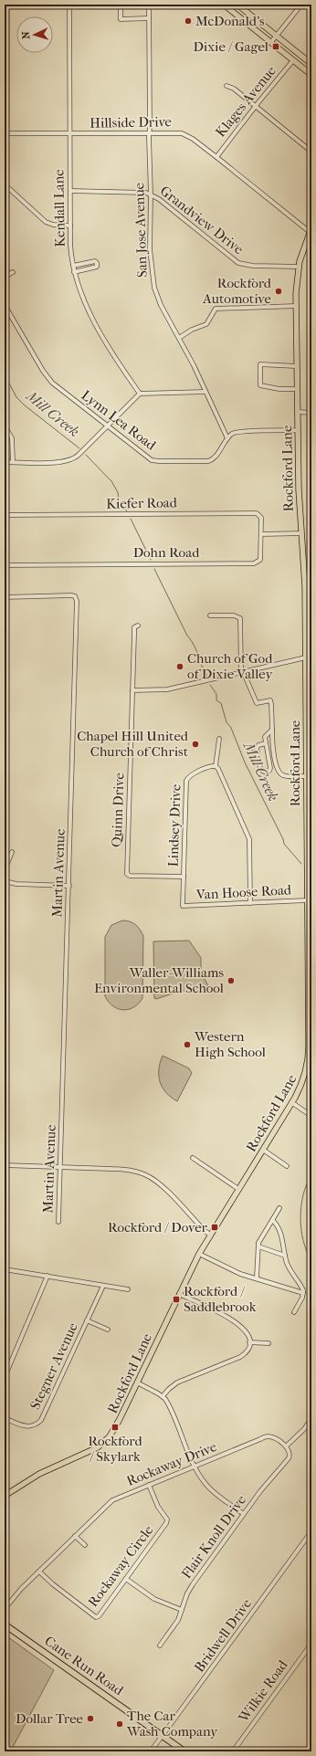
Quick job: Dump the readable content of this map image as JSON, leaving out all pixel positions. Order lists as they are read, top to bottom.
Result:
{
  "streets": {
    "highway": ["Cane Run Road"],
    "main road": ["Rockford Lane"],
    "street": [
      "Klages Avenue",
      "Hillside Drive",
      "Kendall Lane",
      "Grandview Drive",
      "San Jose Avenue",
      "Lynn Lea Road",
      "Kiefer Road",
      "Dohn Road",
      "Quinn Drive",
      "Lindsey Drive",
      "Martin Avenue",
      "Van Hoose Road",
      "Stegner Avenue",
      "Rockaway Drive",
      "Flair Knoll Drive",
      "Rockaway Circle",
      "Bridwell Drive",
      "Wilkie Road"
    ]
  },
  "crossings": [
    ["Klages Avenue", "Hillside Drive"],
    ["Hillside Drive", "Kendall Lane"],
    ["Hillside Drive", "San Jose Avenue"],
    ["Hillside Drive", "Rockford Lane"],
    ["Kendall Lane", "Grandview Drive"],
    ["Grandview Drive", "San Jose Avenue"],
    ["Grandview Drive", "Rockford Lane"],
    ["San Jose Avenue", "Lynn Lea Road"],
    ["Rockford Lane", "Van Hoose Road"],
    ["Kiefer Road", "Dohn Road"],
    ["Quinn Drive", "Lindsey Drive"],
    ["Lindsey Drive", "Van Hoose Road"],
    ["Rockaway Drive", "Flair Knoll Drive"],
    ["Rockaway Drive", "Rockaway Circle"],
    ["Bridwell Drive", "Cane Run Road"]
  ],
  "water": ["Mill Creek"],
  "places": {
    "other": [
      "McDonald's",
      "Rockford Automotive",
      "Church of God of Dixie Valley",
      "Chapel Hill United Church of Christ",
      "Waller-Williams Environmental School",
      "Western High School",
      "Dollar Tree",
      "The Car Wash Company"
    ],
    "transit": [
      "Dixie / Gagel",
      "Rockford / Dover",
      "Rockford / Saddlebrook",
      "Rockford / Skylark"
    ]
  },
  "north": "left"
}
